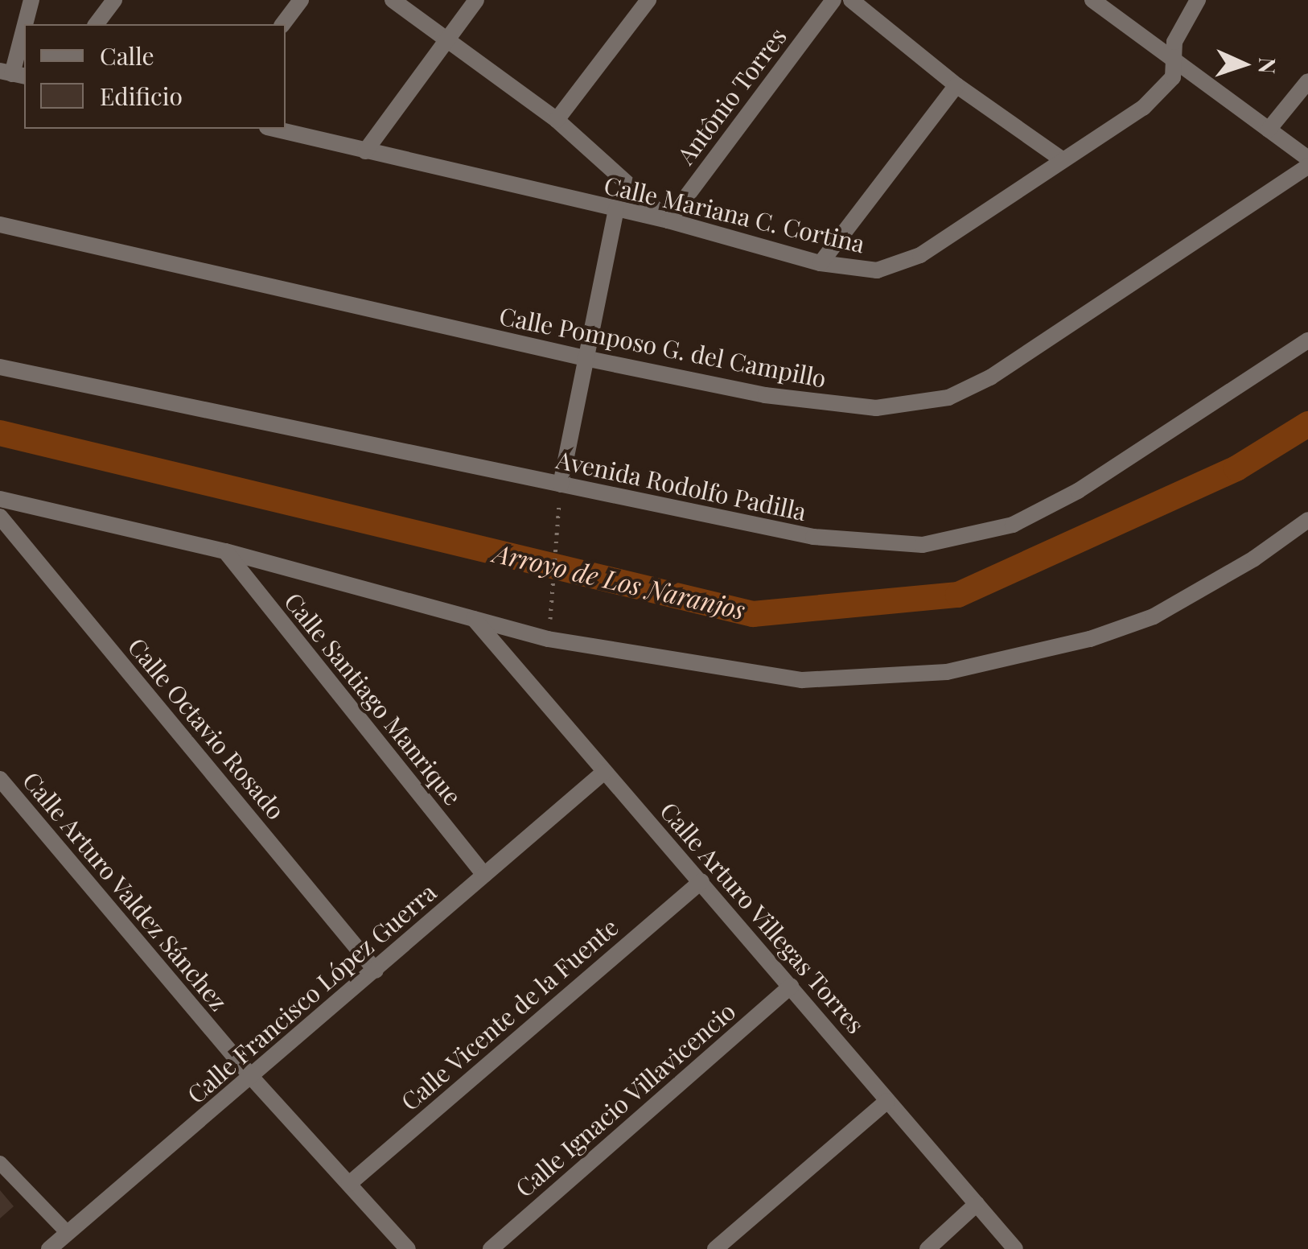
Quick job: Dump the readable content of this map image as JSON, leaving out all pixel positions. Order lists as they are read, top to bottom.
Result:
{
  "streets": {
    "street": [
      "Antônio Torres",
      "Calle Mariana C. Cortina",
      "Calle Pomposo G. del Campillo",
      "Avenida Rodolfo Padilla",
      "Calle Santiago Manrique",
      "Calle Octavio Rosado",
      "Calle Arturo Valdez Sánchez",
      "Calle Arturo Villegas Torres",
      "Calle Francisco López Guerra",
      "Calle Vicente de la Fuente",
      "Calle Ignacio Villavicencio"
    ]
  },
  "crossings": [
    ["Antônio Torres", "Calle Mariana C. Cortina"],
    ["Calle Santiago Manrique", "Calle Francisco López Guerra"],
    ["Calle Octavio Rosado", "Calle Francisco López Guerra"],
    ["Calle Arturo Valdez Sánchez", "Calle Francisco López Guerra"],
    ["Calle Arturo Valdez Sánchez", "Calle Vicente de la Fuente"],
    ["Calle Arturo Villegas Torres", "Calle Francisco López Guerra"],
    ["Calle Arturo Villegas Torres", "Calle Vicente de la Fuente"],
    ["Calle Arturo Villegas Torres", "Calle Ignacio Villavicencio"]
  ],
  "water": ["Arroyo de Los Naranjos"],
  "legend": ["Calle", "Edificio"],
  "north": "right"
}
